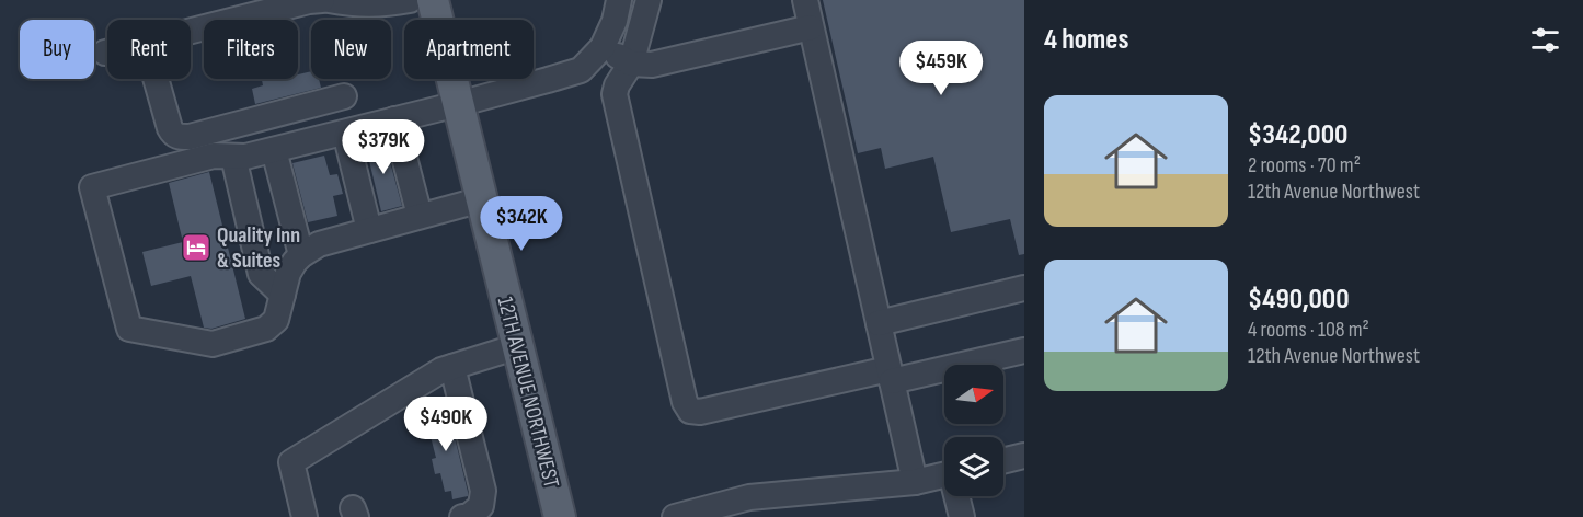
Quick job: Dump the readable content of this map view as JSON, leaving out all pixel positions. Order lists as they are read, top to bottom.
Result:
{
  "streets": {
    "main road": ["12TH AVENUE NORTHWEST"]
  },
  "places": {
    "hotel": ["Quality Inn & Suites"]
  },
  "north": "right",
  "page": {
    "heading": "4 homes",
    "chip": [
      "Buy",
      "Rent",
      "Filters",
      "New",
      "Apartment"
    ],
    "price": [
      "$459K",
      "$379K",
      "$342K",
      "$490K"
    ],
    "list": [
      {
        "name": "$342,000",
        "note": "2 rooms · 70 m² · 12th Avenue Northwest"
      },
      {
        "name": "$490,000",
        "note": "4 rooms · 108 m² · 12th Avenue Northwest"
      }
    ]
  }
}
